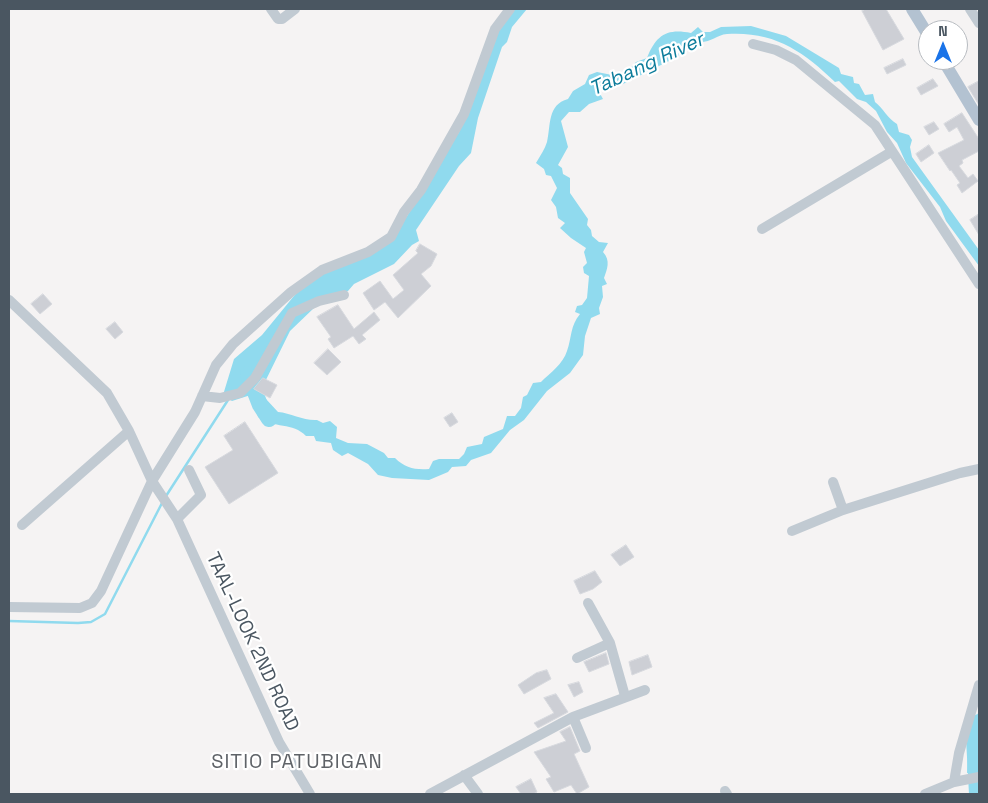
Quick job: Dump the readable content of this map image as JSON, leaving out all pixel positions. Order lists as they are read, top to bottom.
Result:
{
  "streets": {
    "street": ["TAAL-LOOK 2ND ROAD"]
  },
  "districts": ["SITIO PATUBIGAN"],
  "water": ["Tabang River"],
  "north": "top"
}
